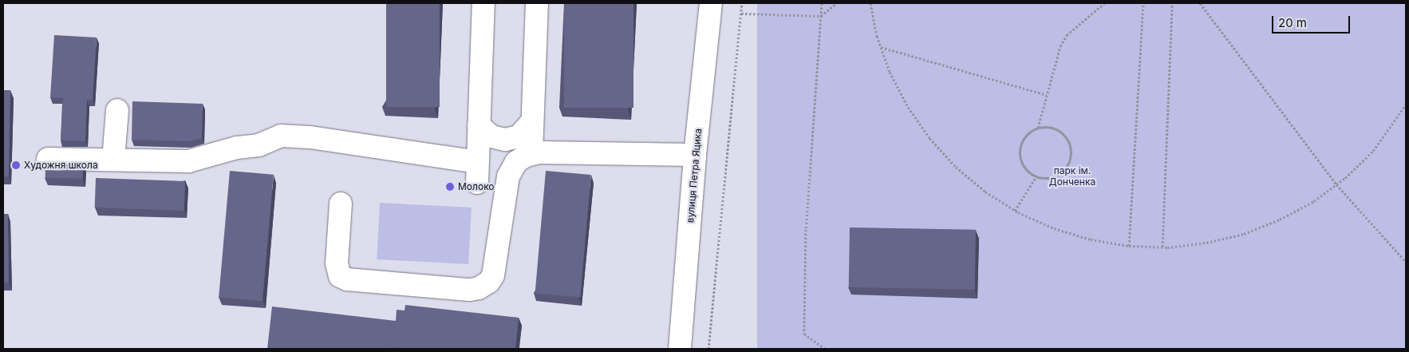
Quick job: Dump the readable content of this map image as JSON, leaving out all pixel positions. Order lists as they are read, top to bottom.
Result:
{
  "streets": {
    "street": ["вулиця Петра Яцика"]
  },
  "parks": ["парк ім. Донченка"],
  "places": ["Художня школа", "Молоко"],
  "scale_bar": "20 m"
}
